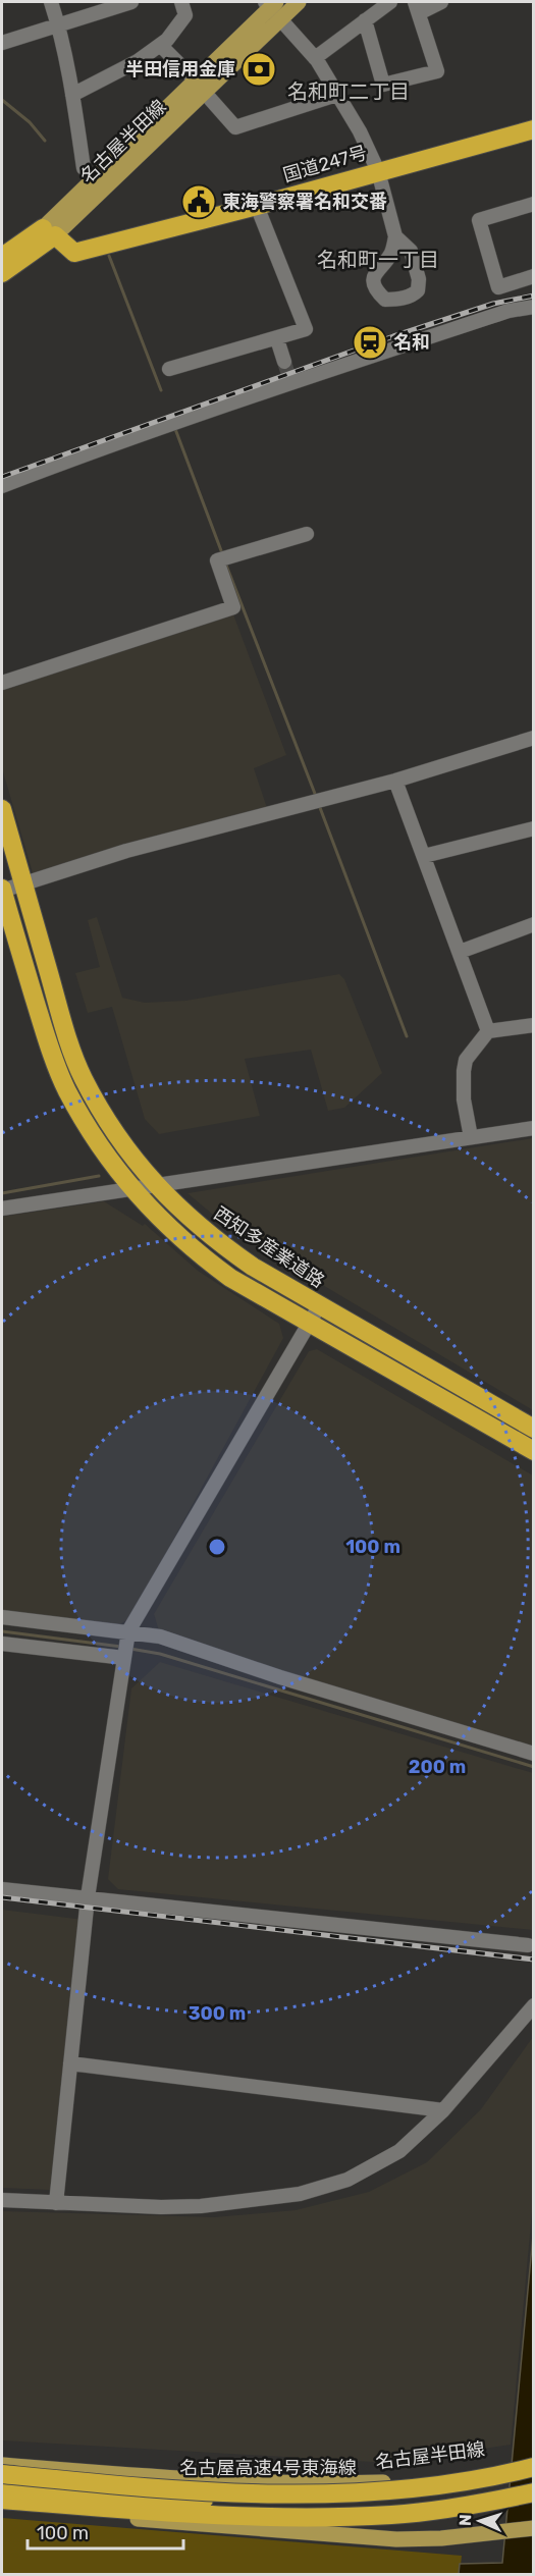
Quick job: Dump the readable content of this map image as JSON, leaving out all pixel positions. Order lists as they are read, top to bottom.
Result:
{
  "streets": {
    "highway": ["国道247号", "西知多産業道路", "名古屋高速4号東海線"],
    "main road": ["名古屋半田線"]
  },
  "crossings": [
    ["名古屋半田線", "国道247号"]
  ],
  "districts": ["名和町二丁目", "名和町一丁目"],
  "places": {
    "bank": ["半田信用金庫"],
    "public building": ["東海警察署名和交番"],
    "station": ["名和"]
  },
  "scale_bar": "100 m",
  "north": "left",
  "rings": ["100 m", "200 m", "300 m"]
}
